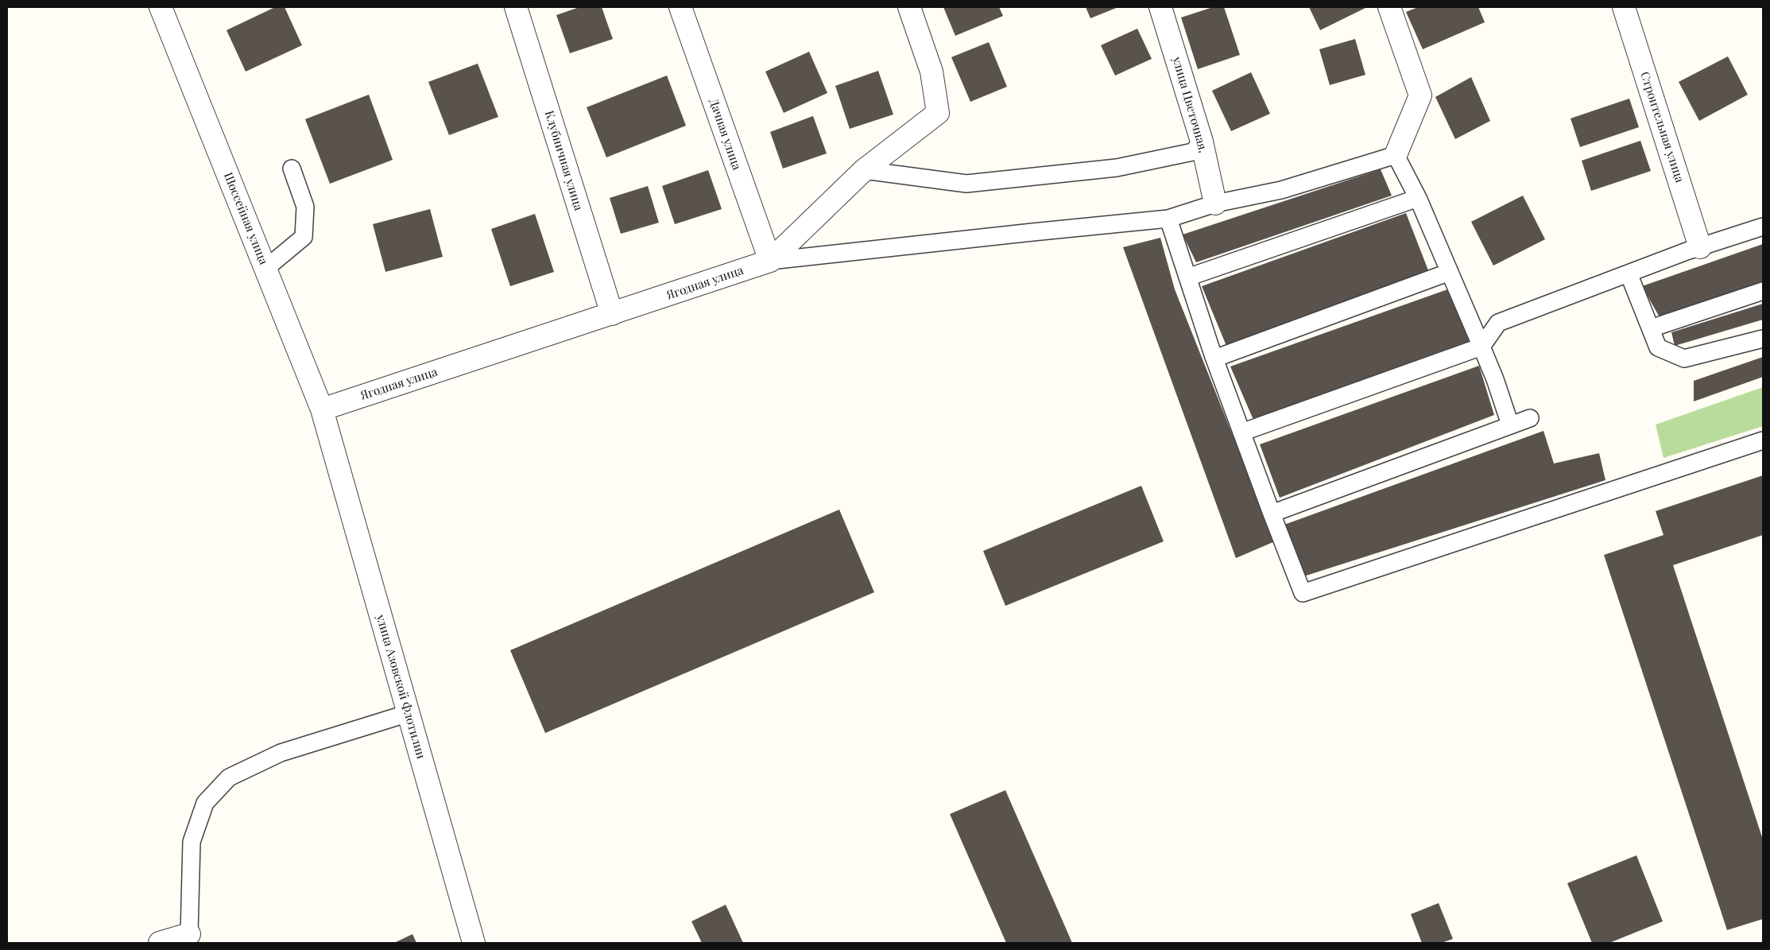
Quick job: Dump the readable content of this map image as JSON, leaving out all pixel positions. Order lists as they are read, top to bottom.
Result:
{
  "streets": {
    "street": [
      "улица Цветочная,",
      "Строительная улица",
      "Дачная улица",
      "Клубничная улица",
      "Шоссейная улица",
      "Ягодная улица",
      "улица Азовской Флотилии"
    ]
  },
  "crossings": [
    ["Дачная улица", "Ягодная улица"],
    ["Клубничная улица", "Ягодная улица"],
    ["Шоссейная улица", "Ягодная улица"],
    ["Шоссейная улица", "улица Азовской Флотилии"]
  ]
}
